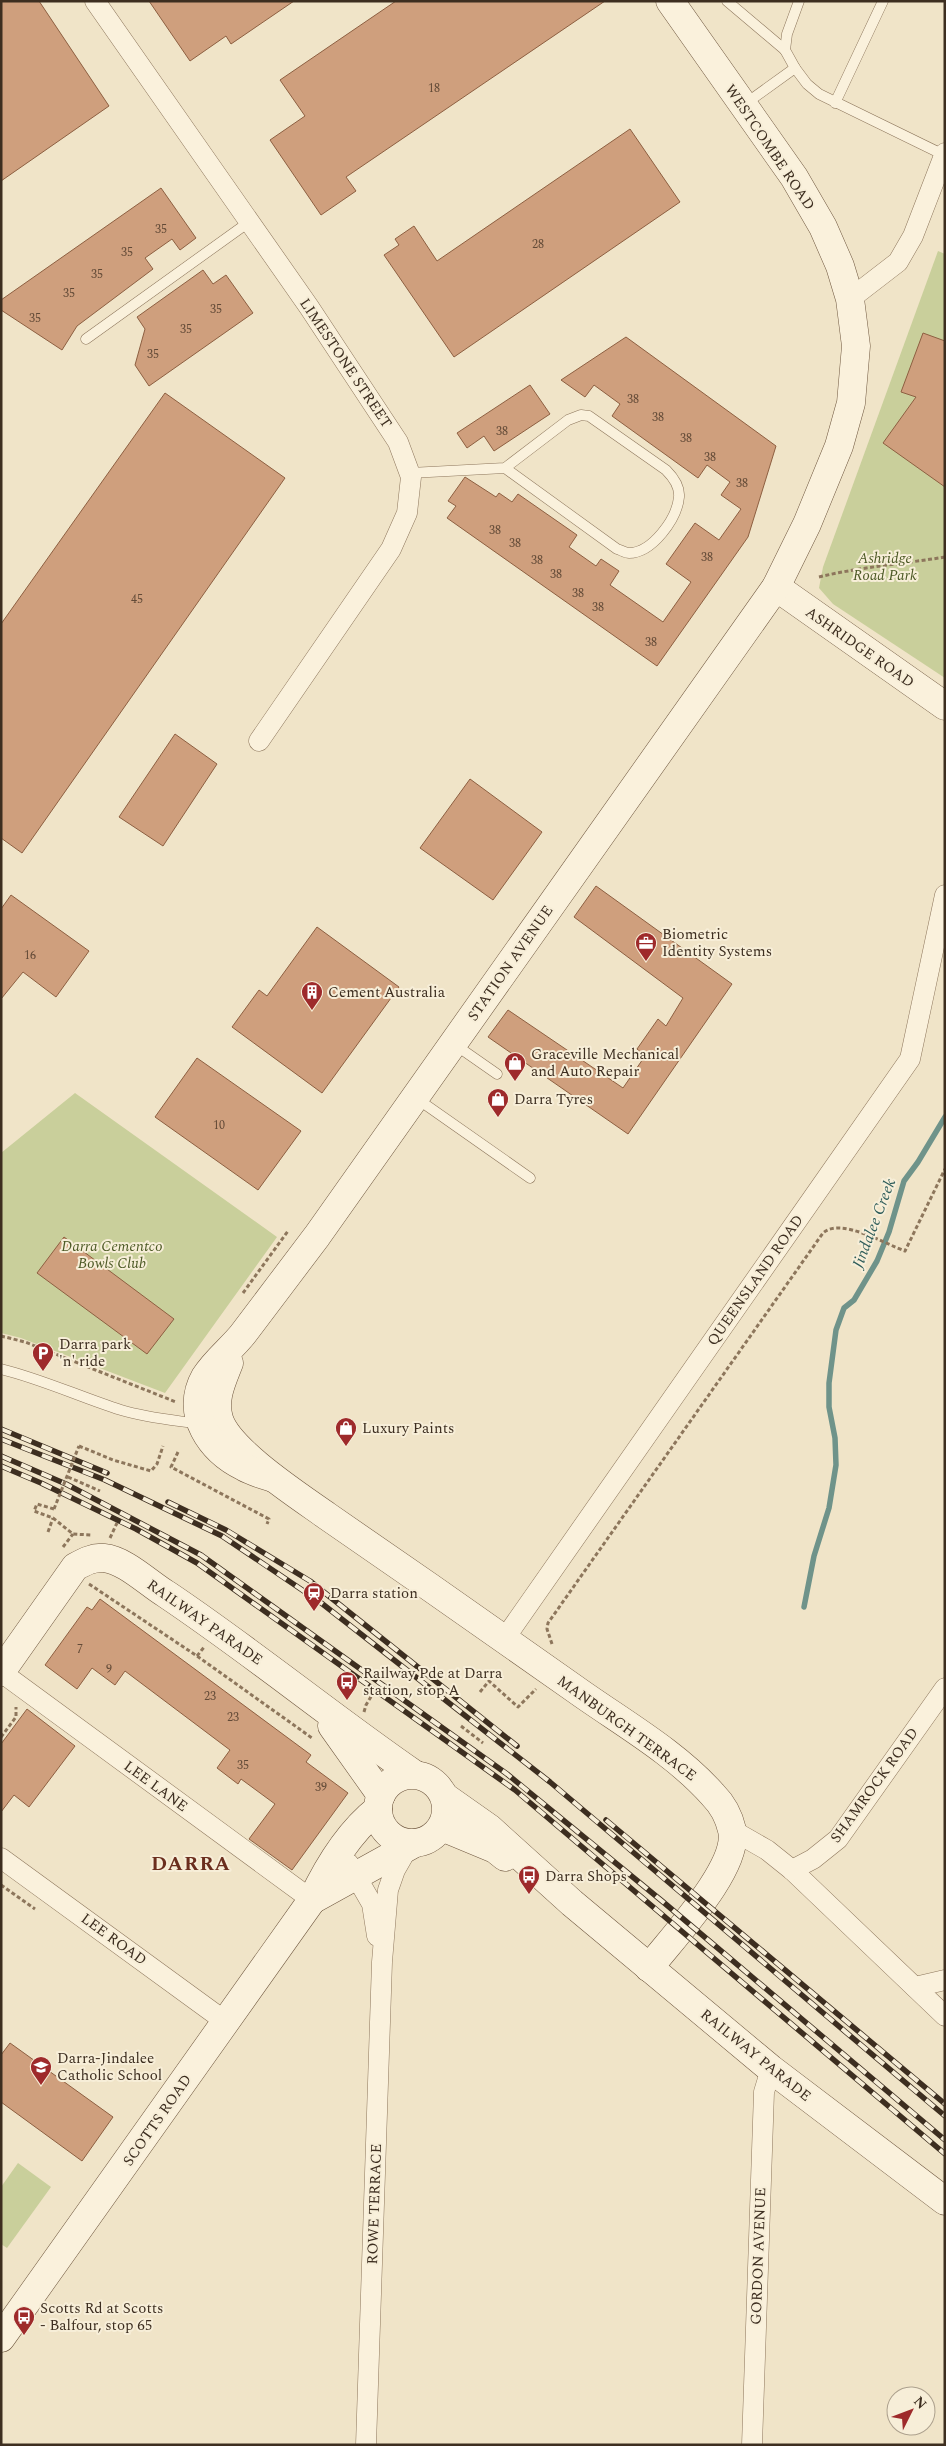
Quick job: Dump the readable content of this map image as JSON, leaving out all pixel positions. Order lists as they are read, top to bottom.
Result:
{
  "streets": {
    "street": [
      "WESTCOMBE ROAD",
      "LIMESTONE STREET",
      "ASHRIDGE ROAD",
      "STATION AVENUE",
      "QUEENSLAND ROAD",
      "RAILWAY PARADE",
      "MANBURGH TERRACE",
      "SHAMROCK ROAD",
      "LEE LANE",
      "LEE ROAD",
      "SCOTTS ROAD",
      "ROWE TERRACE",
      "GORDON AVENUE"
    ]
  },
  "crossings": [
    ["WESTCOMBE ROAD", "ASHRIDGE ROAD"],
    ["WESTCOMBE ROAD", "STATION AVENUE"],
    ["ASHRIDGE ROAD", "STATION AVENUE"],
    ["STATION AVENUE", "MANBURGH TERRACE"],
    ["QUEENSLAND ROAD", "MANBURGH TERRACE"],
    ["RAILWAY PARADE", "LEE LANE"],
    ["RAILWAY PARADE", "SCOTTS ROAD"],
    ["RAILWAY PARADE", "ROWE TERRACE"],
    ["RAILWAY PARADE", "GORDON AVENUE"],
    ["LEE LANE", "SCOTTS ROAD"],
    ["LEE ROAD", "SCOTTS ROAD"],
    ["SCOTTS ROAD", "ROWE TERRACE"]
  ],
  "districts": ["DARRA"],
  "water": ["Jindalee Creek"],
  "parks": ["Ashridge Road Park", "Darra Cementco Bowls Club"],
  "places": {
    "office": ["Biometric Identity Systems"],
    "building": ["Cement Australia"],
    "shop": ["Graceville Mechanical and Auto Repair", "Darra Tyres", "Luxury Paints"],
    "parking": ["Darra park 'n' ride"],
    "station": ["Darra station"],
    "bus stop": ["Railway Pde at Darra station, stop A", "Darra Shops", "Scotts Rd at Scotts - Balfour, stop 65"],
    "school or university": ["Darra-Jindalee Catholic School"]
  },
  "house_numbers": [
    "18",
    "35",
    "28",
    "35",
    "35",
    "35",
    "35",
    "35",
    "35",
    "35",
    "38",
    "38",
    "38",
    "38",
    "38",
    "38",
    "38",
    "38",
    "38",
    "38",
    "38",
    "38",
    "45",
    "38",
    "38",
    "16",
    "10",
    "7",
    "9",
    "23",
    "23",
    "35",
    "39"
  ],
  "north": "top right"
}
